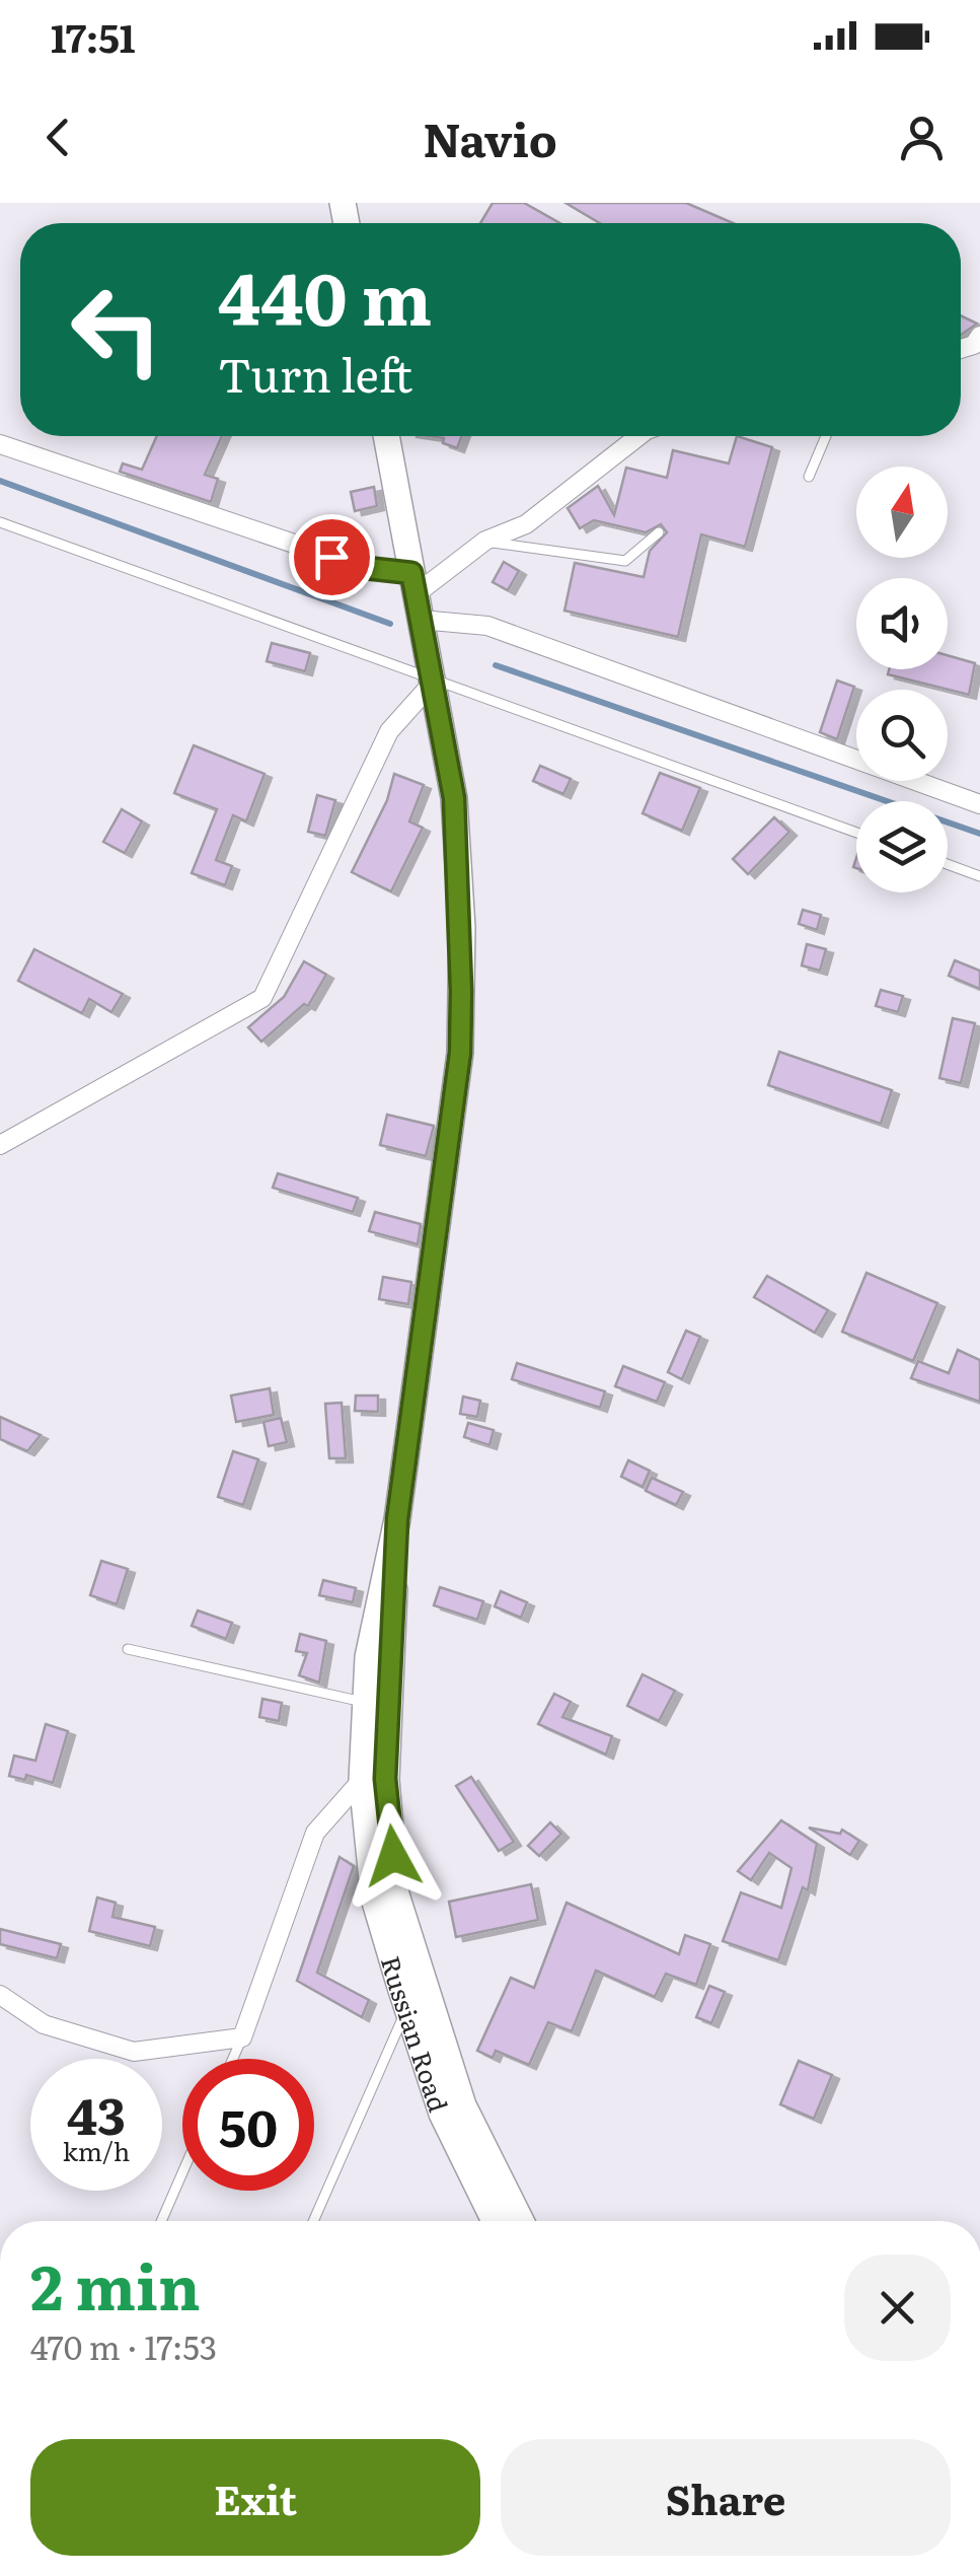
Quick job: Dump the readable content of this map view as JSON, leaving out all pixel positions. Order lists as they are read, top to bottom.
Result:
{
  "streets": {
    "main road": ["Russian Road"]
  },
  "north": "top",
  "page": {
    "status": "17:51",
    "header": "Navio",
    "turn": ["440 m", "Turn left"],
    "speed": "43 km/h",
    "limit": "50",
    "heading": ["2 min", "470 m · 17:53"],
    "buttons": ["Exit", "Share"]
  }
}
